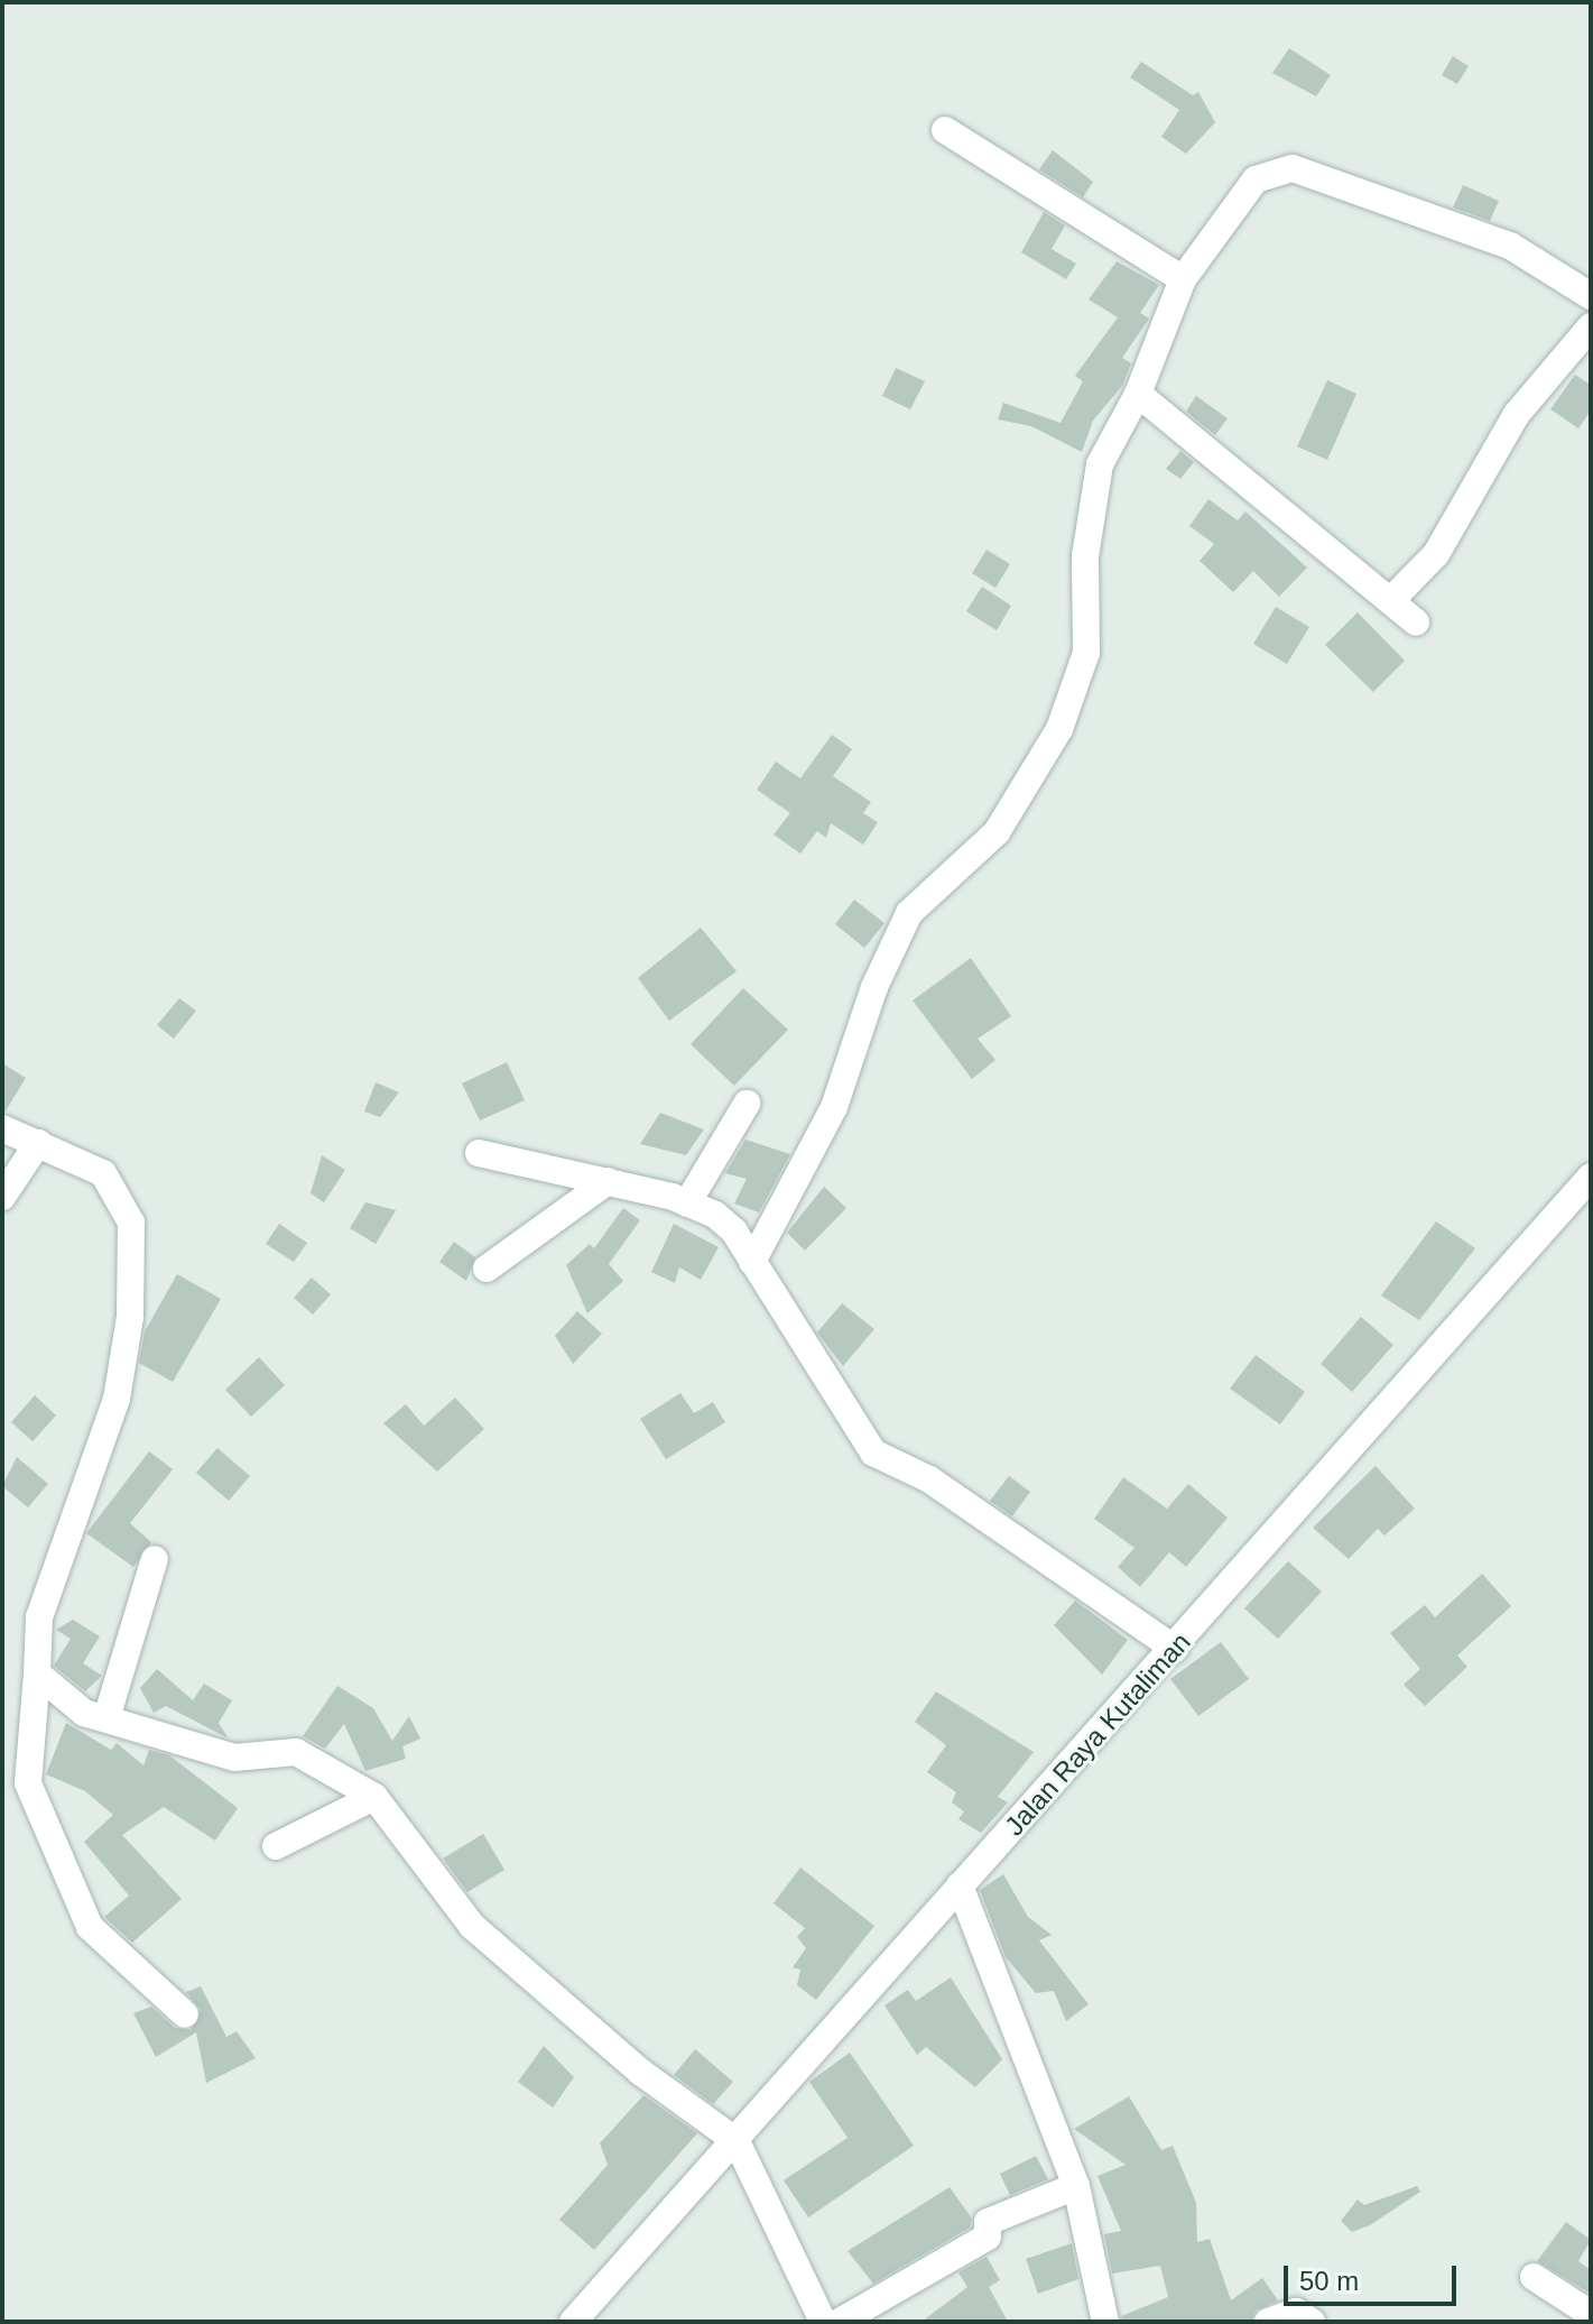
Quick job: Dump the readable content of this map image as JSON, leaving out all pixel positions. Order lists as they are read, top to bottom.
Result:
{
  "streets": {
    "street": ["Jalan Raya Kutaliman"]
  },
  "scale_bar": "50 m"
}
